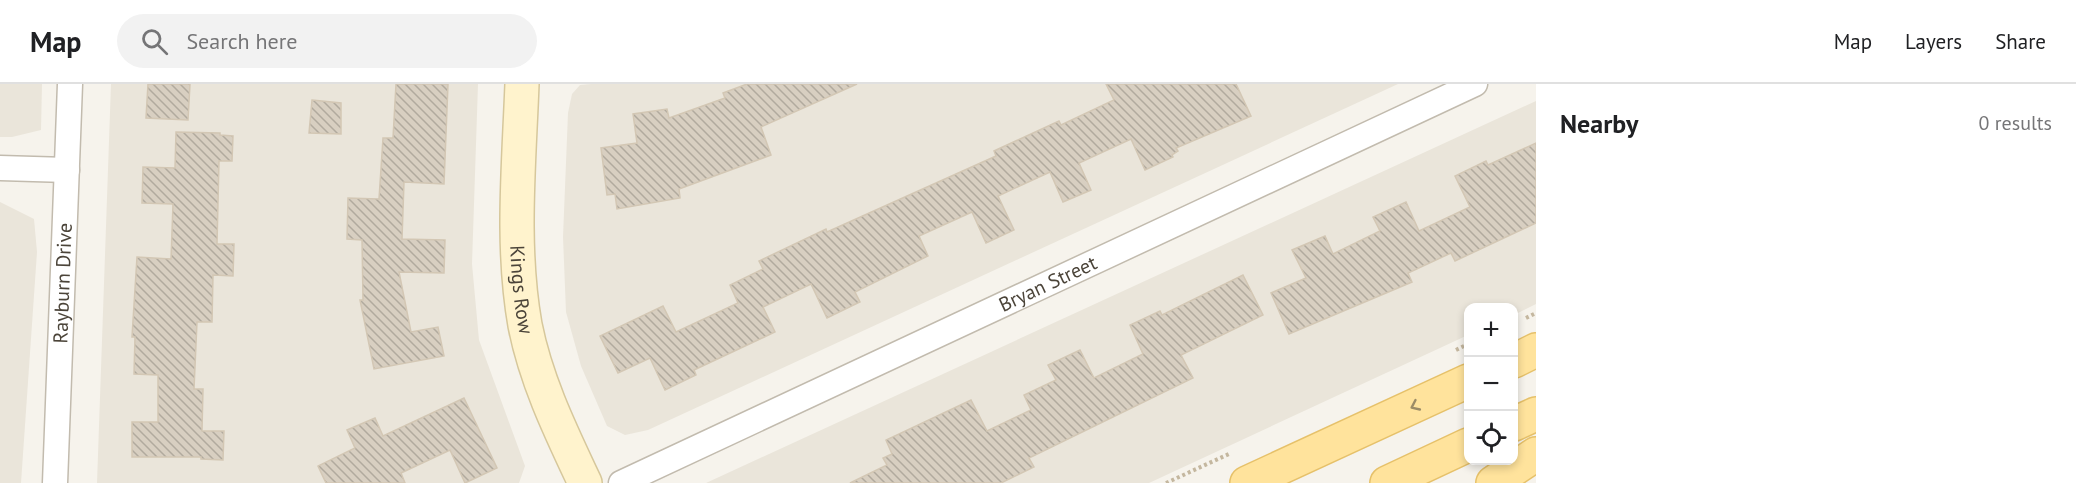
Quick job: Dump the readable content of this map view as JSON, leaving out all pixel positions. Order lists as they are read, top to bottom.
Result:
{
  "streets": {
    "main road": ["Kings Row"],
    "street": ["Rayburn Drive", "Bryan Street"]
  },
  "page": {
    "header": "Map",
    "search": "Search here",
    "nav": ["Map", "Layers", "Share"],
    "heading": ["Nearby", "0 results"],
    "map_buttons": ["+", "−"]
  }
}
